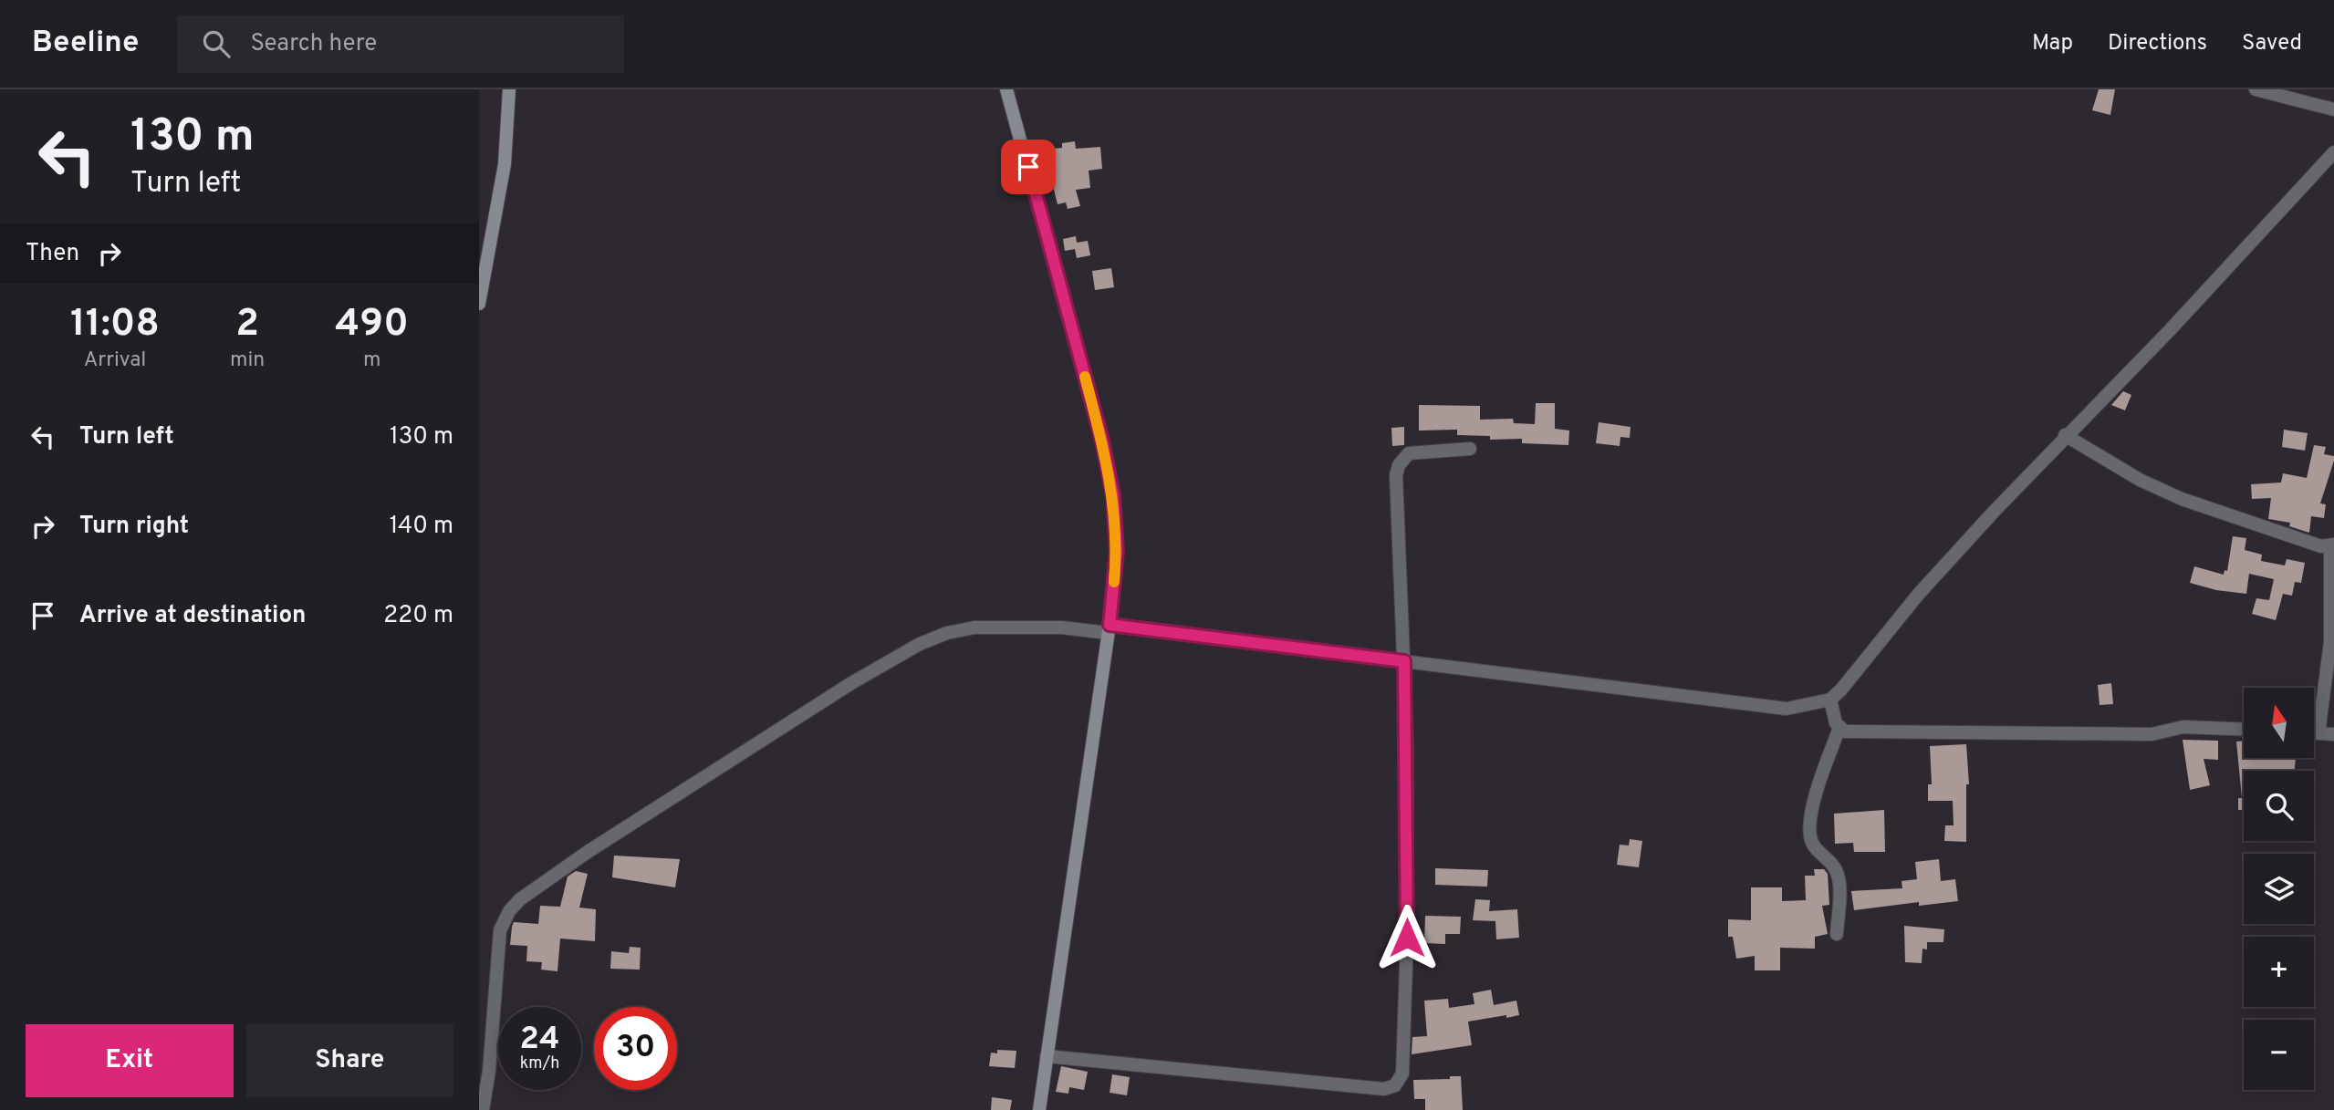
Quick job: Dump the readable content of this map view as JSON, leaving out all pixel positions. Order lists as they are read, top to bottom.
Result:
{
  "north": "top",
  "page": {
    "header": "Beeline",
    "search": "Search here",
    "nav": ["Map", "Directions", "Saved"],
    "turn": ["130 m", "Turn left"],
    "then": "Then",
    "eta": [
      "11:08",
      "Arrival",
      "2",
      "min",
      "490",
      "m"
    ],
    "list": [
      {
        "name": "Turn left",
        "value": "130 m"
      },
      {
        "name": "Turn right",
        "value": "140 m"
      },
      {
        "name": "Arrive at destination",
        "value": "220 m"
      }
    ],
    "map_buttons": ["+", "−"],
    "speed": "24 km/h",
    "limit": "30",
    "buttons": ["Exit", "Share"]
  }
}
